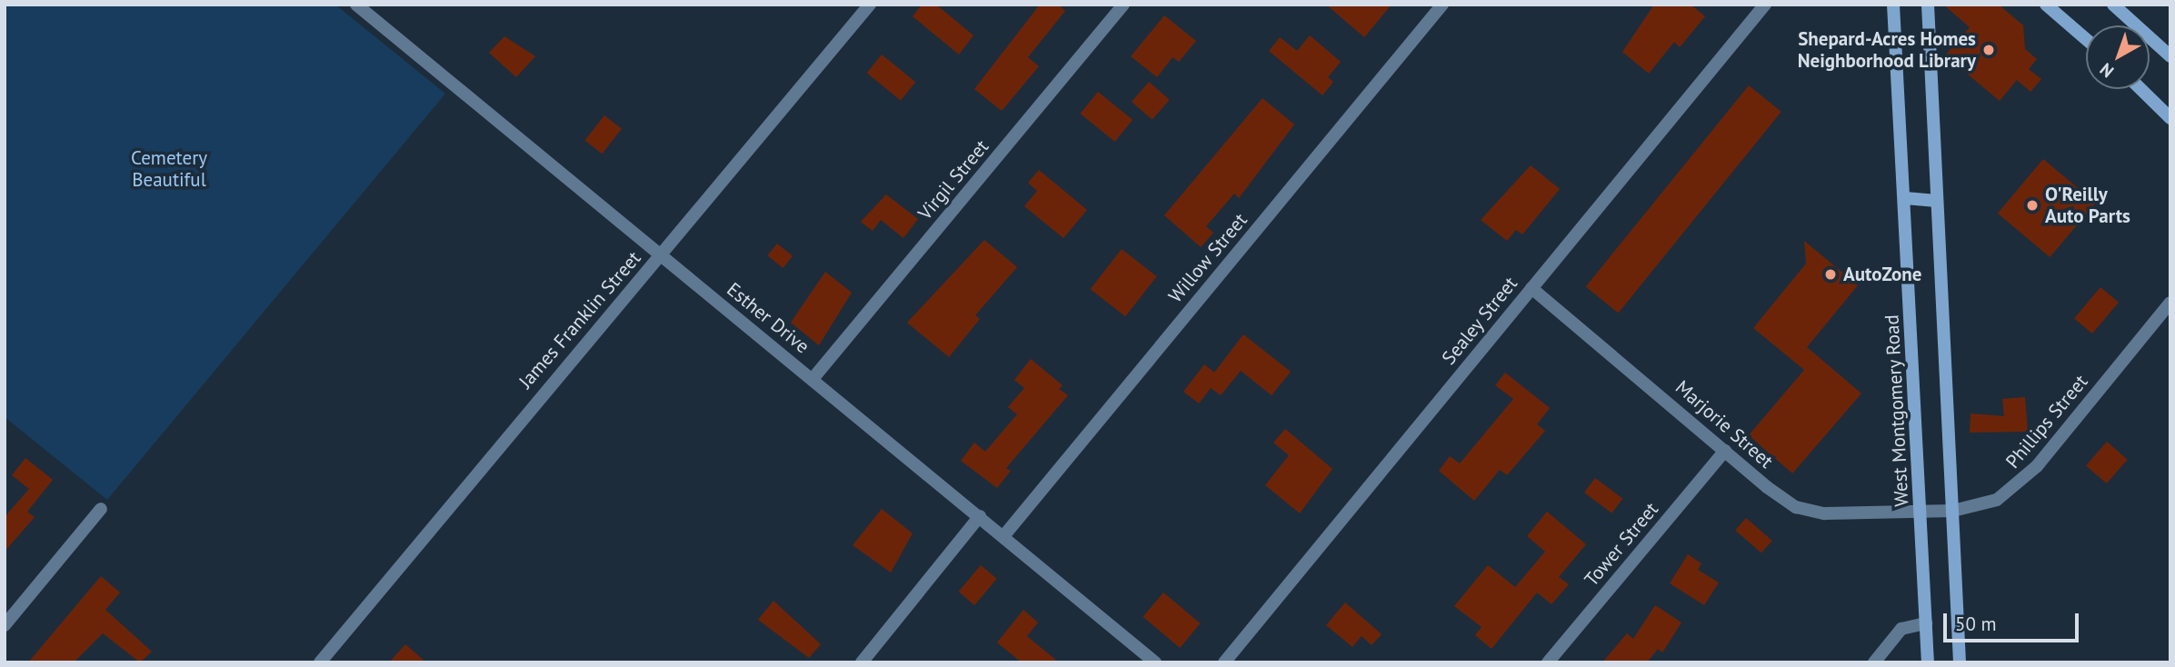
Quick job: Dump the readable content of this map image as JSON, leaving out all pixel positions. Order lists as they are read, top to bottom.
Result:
{
  "streets": {
    "main road": ["West Montgomery Road"],
    "street": [
      "Virgil Street",
      "Willow Street",
      "Esther Drive",
      "James Franklin Street",
      "Sealey Street",
      "Phillips Street",
      "Marjorie Street",
      "Tower Street"
    ]
  },
  "crossings": [
    ["Virgil Street", "Esther Drive"],
    ["Willow Street", "Esther Drive"],
    ["Esther Drive", "James Franklin Street"],
    ["Sealey Street", "Marjorie Street"],
    ["West Montgomery Road", "Phillips Street"],
    ["West Montgomery Road", "Marjorie Street"],
    ["Phillips Street", "Marjorie Street"],
    ["Marjorie Street", "Tower Street"]
  ],
  "parks": ["Cemetery Beautiful"],
  "places": ["Shepard-Acres Homes Neighborhood Library", "O'Reilly Auto Parts", "AutoZone"],
  "scale_bar": "50 m",
  "north": "bottom left"
}
